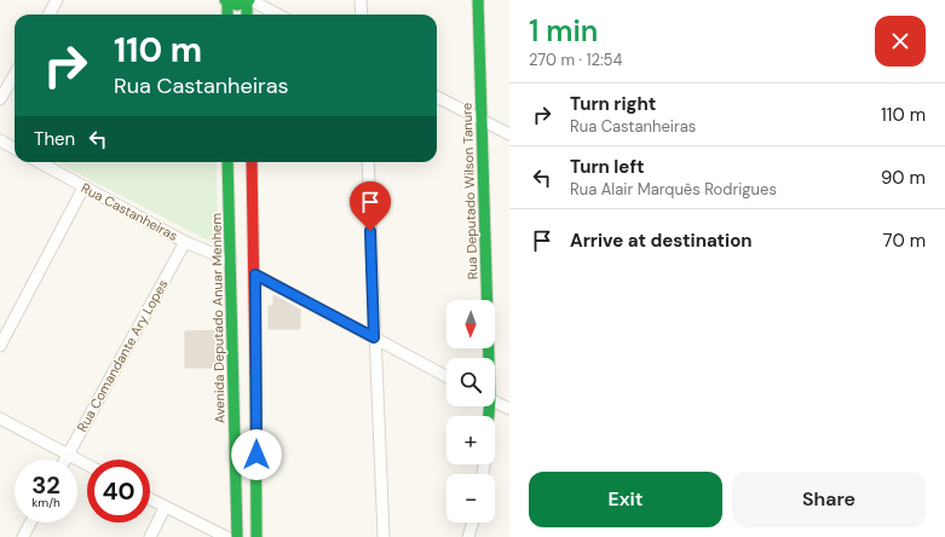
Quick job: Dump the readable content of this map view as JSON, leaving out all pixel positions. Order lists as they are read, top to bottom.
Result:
{
  "streets": {
    "street": [
      "Rua Deputado Wilson Tanure",
      "Rua Castanheiras",
      "Avenida Deputado Anuar Menhem",
      "Rua Comandante Ary Lopes"
    ]
  },
  "crossings": [
    ["Rua Castanheiras", "Avenida Deputado Anuar Menhem"],
    ["Rua Castanheiras", "Rua Comandante Ary Lopes"]
  ],
  "north": "bottom",
  "page": {
    "heading": ["1 min", "270 m · 12:54"],
    "turn": ["110 m", "Rua Castanheiras"],
    "list": [
      {
        "name": "Turn right",
        "note": "Rua Castanheiras",
        "value": "110 m"
      },
      {
        "name": "Turn left",
        "note": "Rua Alair Marquês Rodrigues",
        "value": "90 m"
      },
      {
        "name": "Arrive at destination",
        "value": "70 m"
      }
    ],
    "then": "Then",
    "map_buttons": ["+", "−"],
    "speed": "32 km/h",
    "limit": "40",
    "buttons": ["Exit", "Share"]
  }
}
